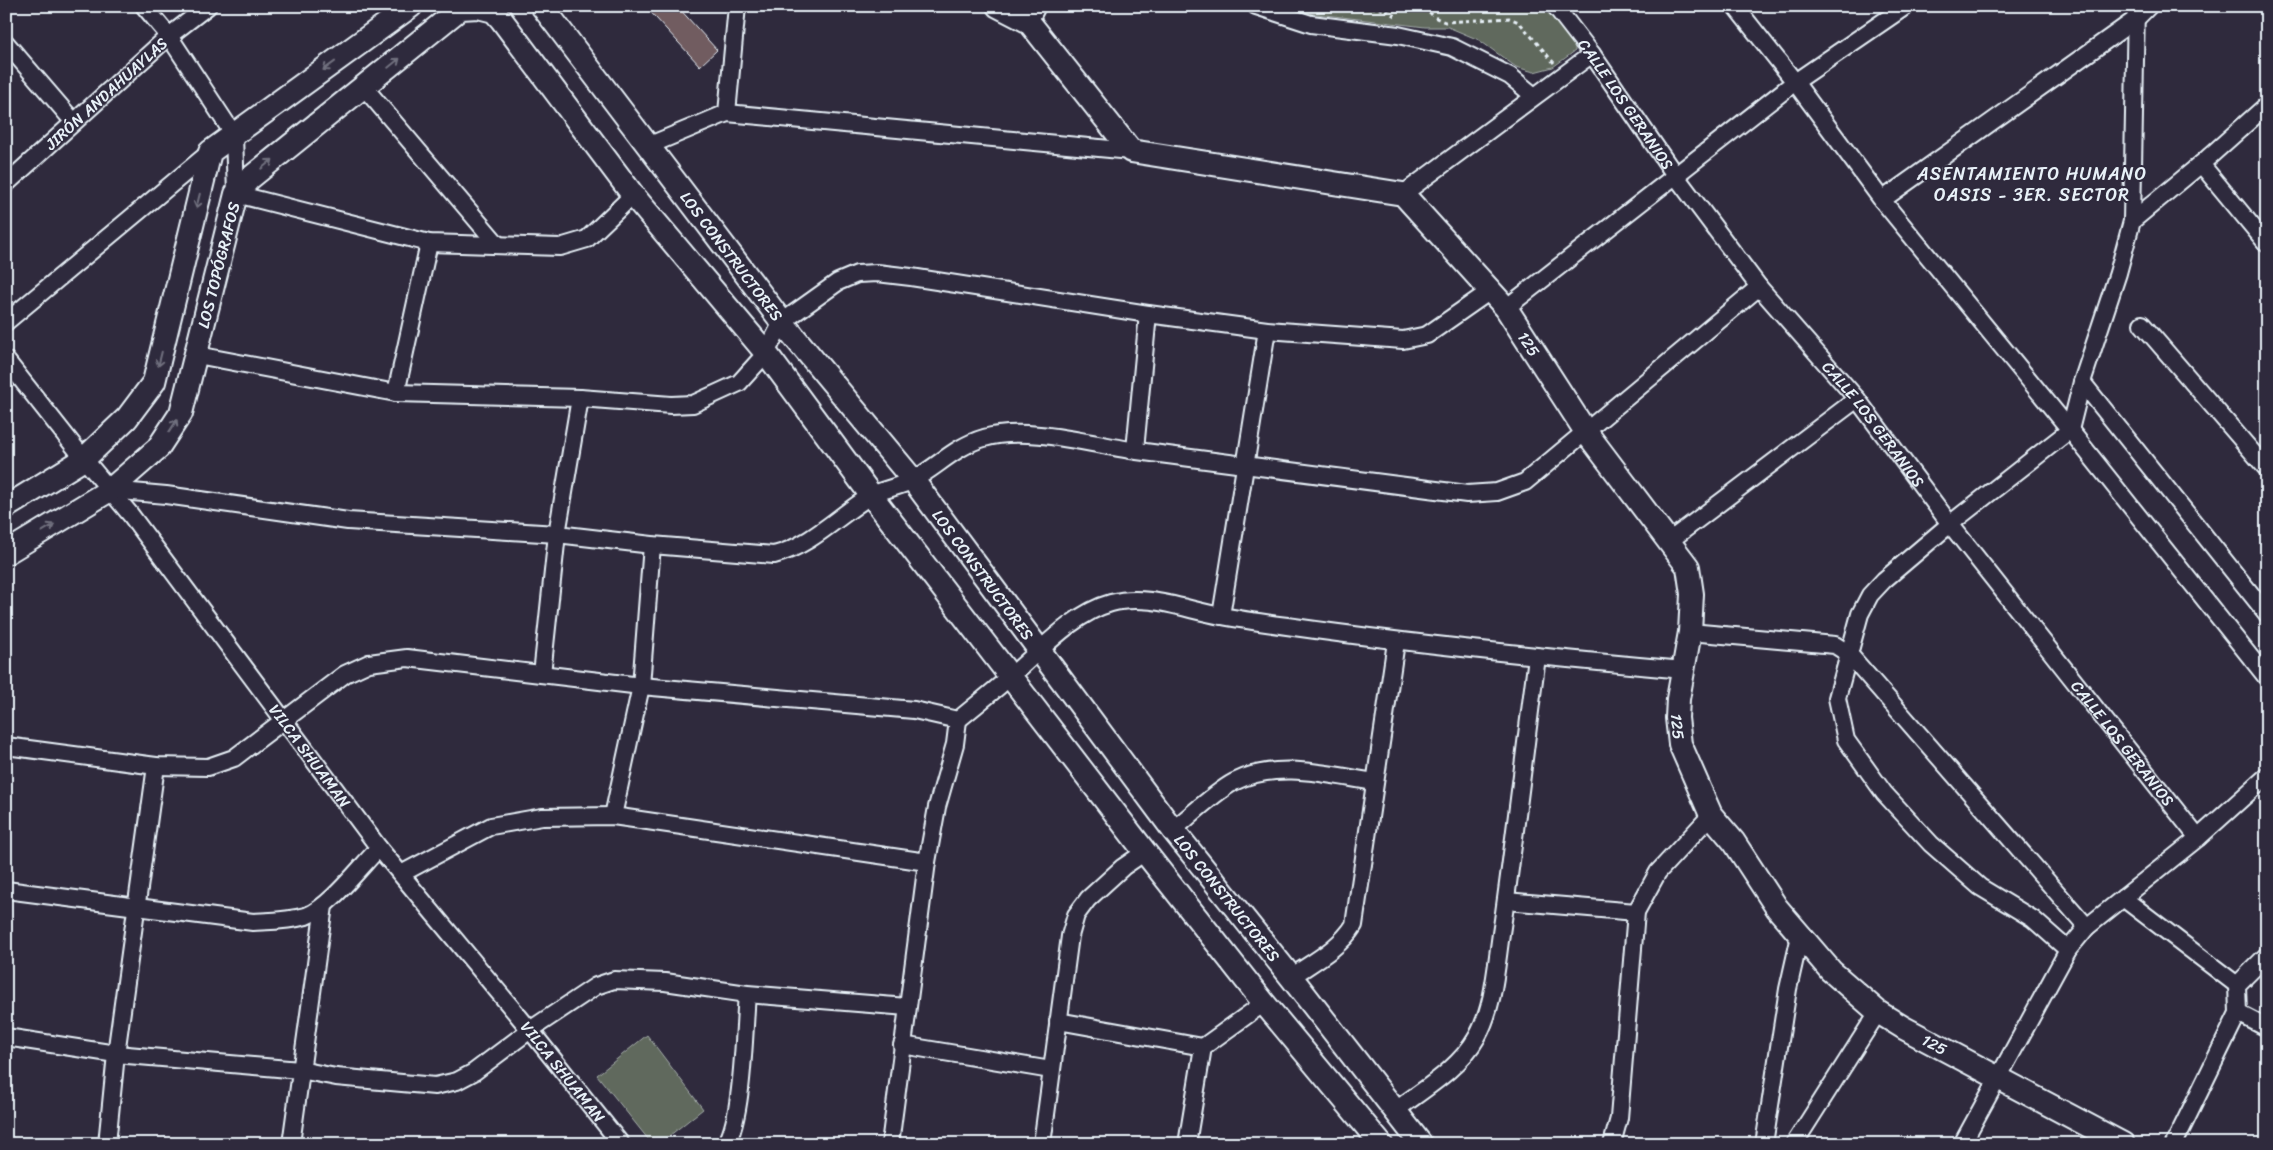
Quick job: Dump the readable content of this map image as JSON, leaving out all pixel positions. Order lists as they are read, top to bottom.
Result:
{
  "streets": {
    "main road": ["LOS CONSTRUCTORES", "LOS TOPÓGRAFOS", "125"],
    "street": ["JIRÓN ANDAHUAYLAS", "CALLE LOS GERANIOS", "VILCA SHUAMAN"]
  },
  "crossings": [
    ["LOS CONSTRUCTORES", "LOS TOPÓGRAFOS"],
    ["LOS TOPÓGRAFOS", "VILCA SHUAMAN"]
  ],
  "districts": ["ASENTAMIENTO HUMANO OASIS - 3ER. SECTOR"]
}
